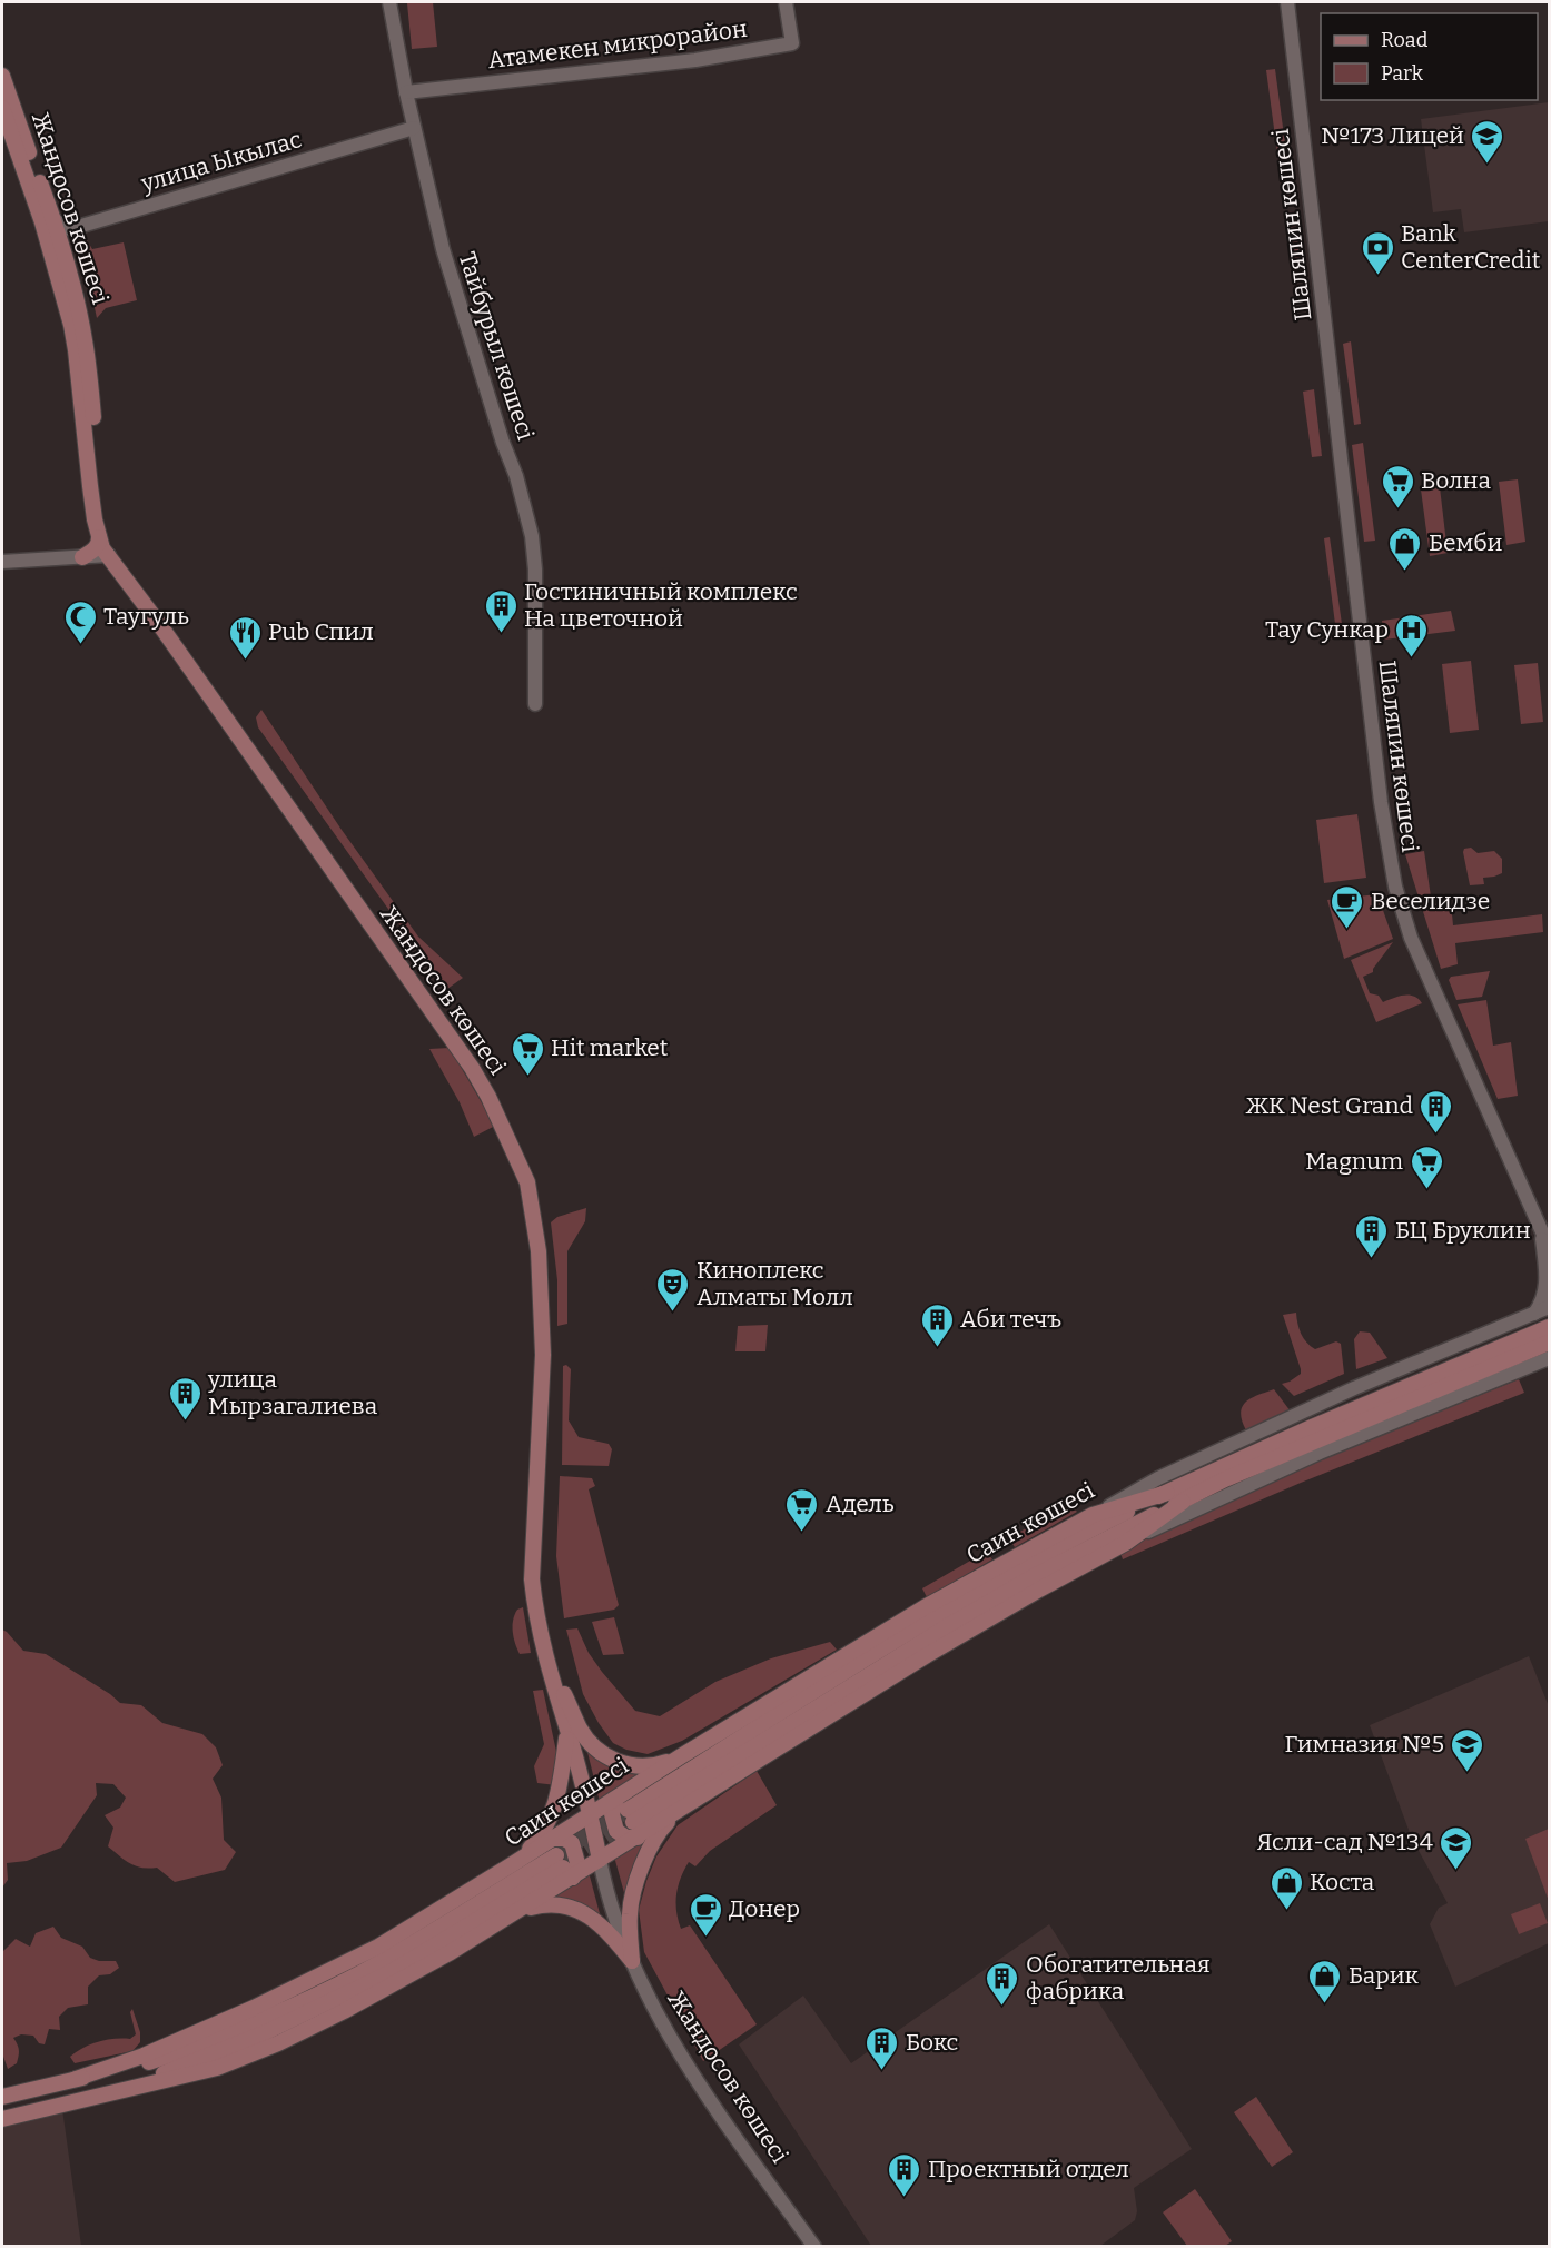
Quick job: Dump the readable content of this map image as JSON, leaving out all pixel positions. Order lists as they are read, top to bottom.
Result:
{
  "streets": {
    "main road": [
      "Атамекен микрорайон",
      "улица Ыкылас",
      "Жандосов көшесі",
      "Шаляпин көшесі",
      "Тайбурыл көшесі",
      "Саин көшесі"
    ]
  },
  "crossings": [
    ["Атамекен микрорайон", "Тайбурыл көшесі"],
    ["улица Ыкылас", "Жандосов көшесі"],
    ["улица Ыкылас", "Тайбурыл көшесі"],
    ["Жандосов көшесі", "Саин көшесі"]
  ],
  "places": {
    "school or university": ["№173 Лицей", "Гимназия №5", "Ясли-сад №134"],
    "bank": ["Bank CenterCredit"],
    "supermarket": [
      "Волна",
      "Hit market",
      "Magnum",
      "Адель"
    ],
    "shop": ["Бемби", "Коста", "Барик"],
    "building": [
      "Гостиничный комплекс На цветочной",
      "ЖК Nest Grand",
      "БЦ Бруклин",
      "Аби течъ",
      "улица Мырзагалиева",
      "Обогатительная фабрика",
      "Бокс",
      "Проектный отдел"
    ],
    "mosque": ["Таугуль"],
    "hospital": ["Тау Сункар"],
    "restaurant": ["Pub Спил"],
    "cafe": ["Веселидзе", "Донер"],
    "theatre": ["Киноплекс Алматы Молл"]
  },
  "legend": ["Road", "Park"]
}
